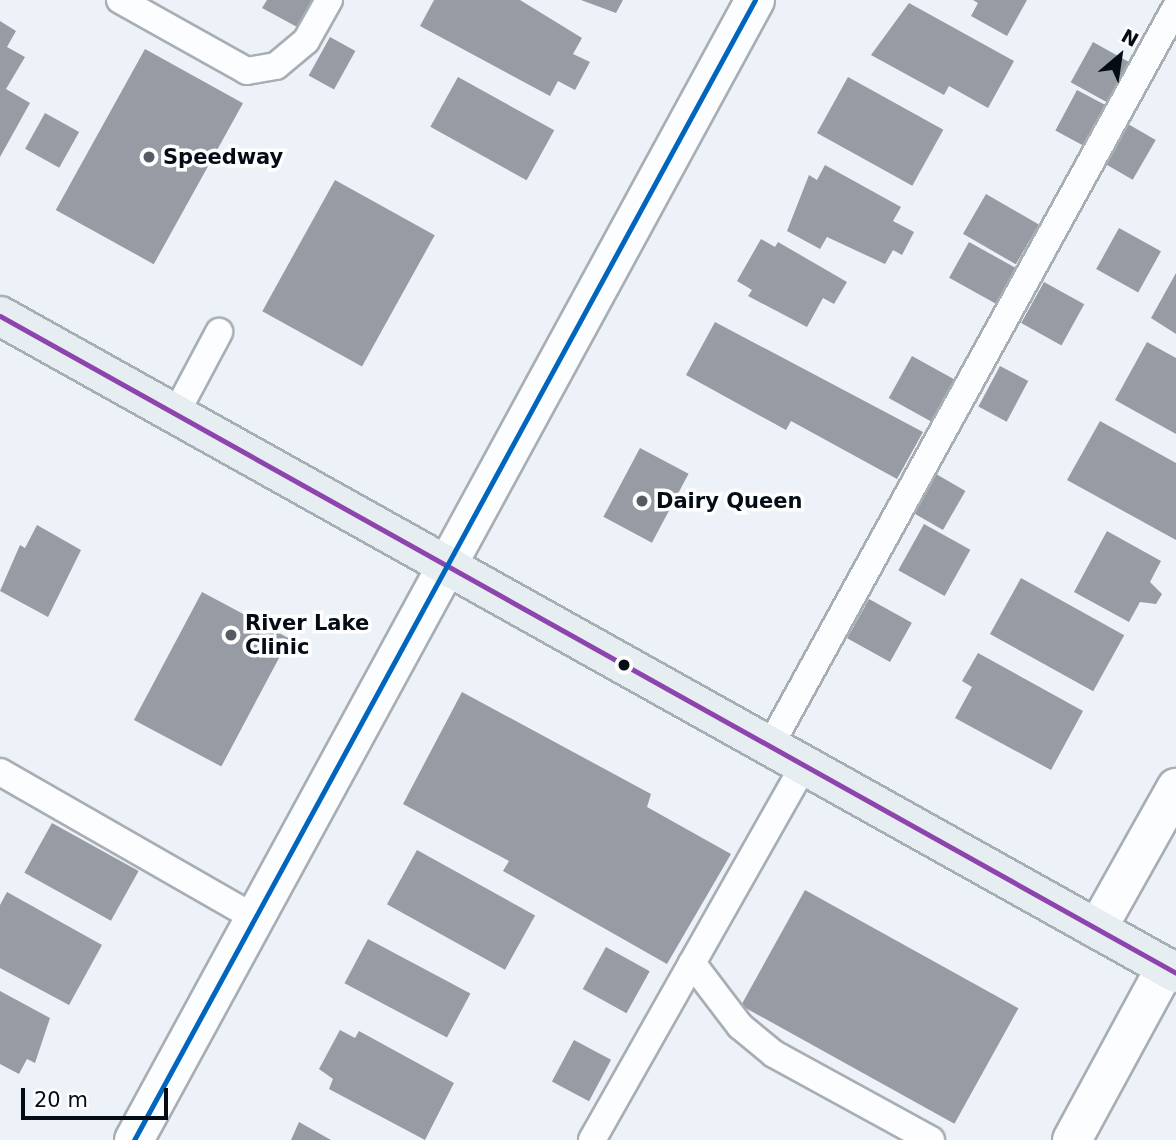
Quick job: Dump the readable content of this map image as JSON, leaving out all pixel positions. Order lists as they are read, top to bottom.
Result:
{
  "places": ["Speedway", "Dairy Queen", "River Lake Clinic"],
  "scale_bar": "20 m",
  "north": "top right"
}
